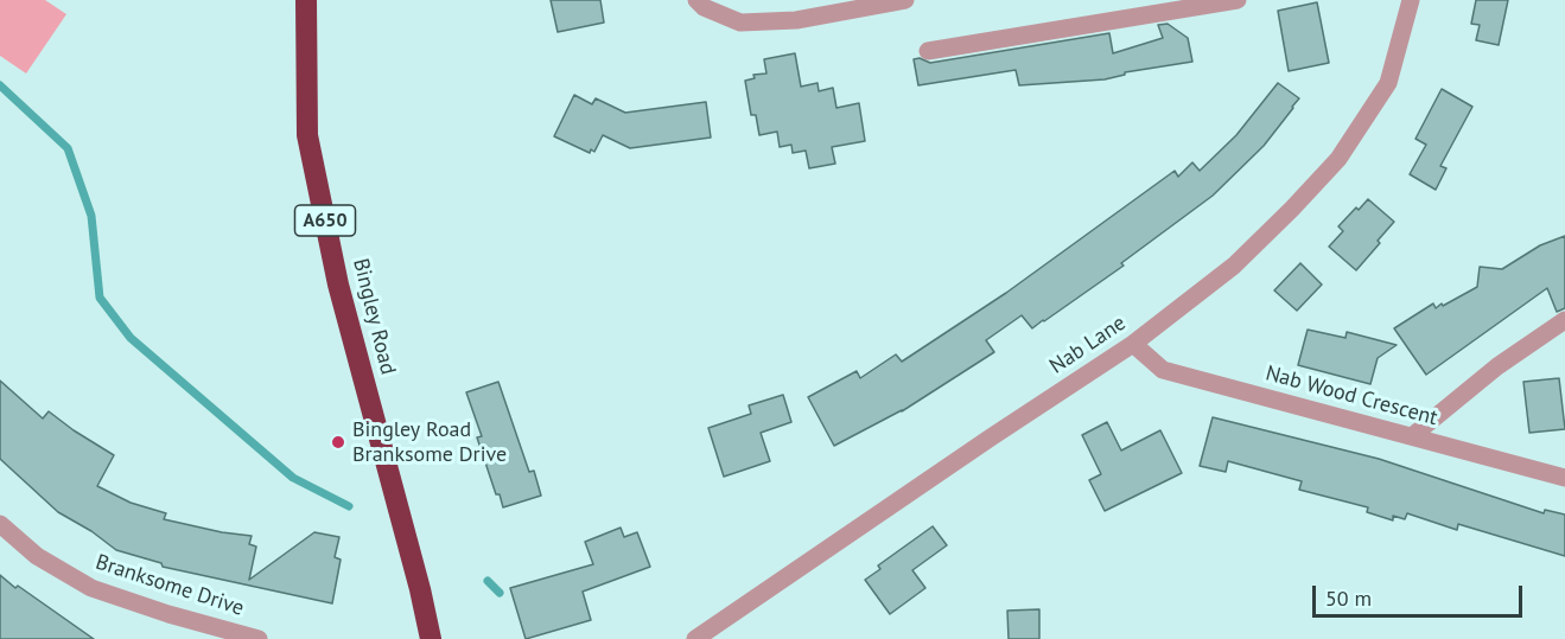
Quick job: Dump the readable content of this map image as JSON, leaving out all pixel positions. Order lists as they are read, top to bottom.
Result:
{
  "streets": {
    "highway": ["A650", "Bingley Road"],
    "street": ["Nab Lane", "Nab Wood Crescent", "Branksome Drive"]
  },
  "crossings": [
    ["Nab Lane", "Nab Wood Crescent"]
  ],
  "places": ["Bingley Road Branksome Drive"],
  "scale_bar": "50 m"
}
